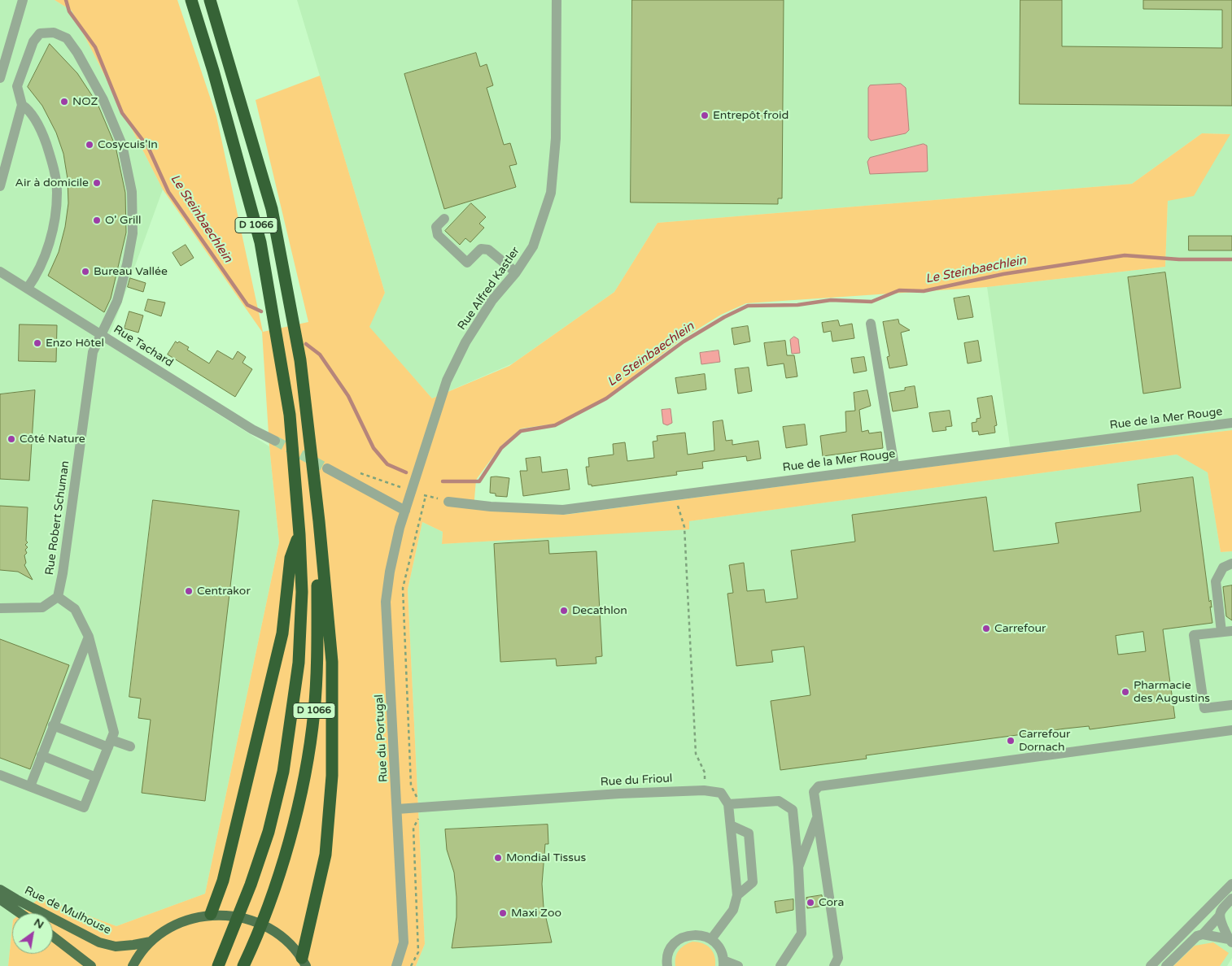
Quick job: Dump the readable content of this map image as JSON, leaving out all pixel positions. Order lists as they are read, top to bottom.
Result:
{
  "streets": {
    "highway": ["D 1066"],
    "main road": ["Rue de Mulhouse"],
    "street": [
      "Rue Alfred Kastler",
      "Rue Tachard",
      "Rue de la Mer Rouge",
      "Rue Robert Schuman",
      "Rue du Portugal",
      "Rue du Frioul"
    ]
  },
  "crossings": [
    ["Rue Alfred Kastler", "Rue du Portugal"],
    ["Rue Tachard", "Rue Robert Schuman"],
    ["Rue du Portugal", "Rue du Frioul"]
  ],
  "water": ["Le Steinbaechlein"],
  "places": [
    "NOZ",
    "Entrepôt froid",
    "Cosycuis'In",
    "Air à domicile",
    "O' Grill",
    "Bureau Vallée",
    "Enzo Hôtel",
    "Côté Nature",
    "Centrakor",
    "Decathlon",
    "Carrefour",
    "Pharmacie des Augustins",
    "Carrefour Dornach",
    "Mondial Tissus",
    "Cora",
    "Maxi Zoo"
  ],
  "north": "top right"
}
